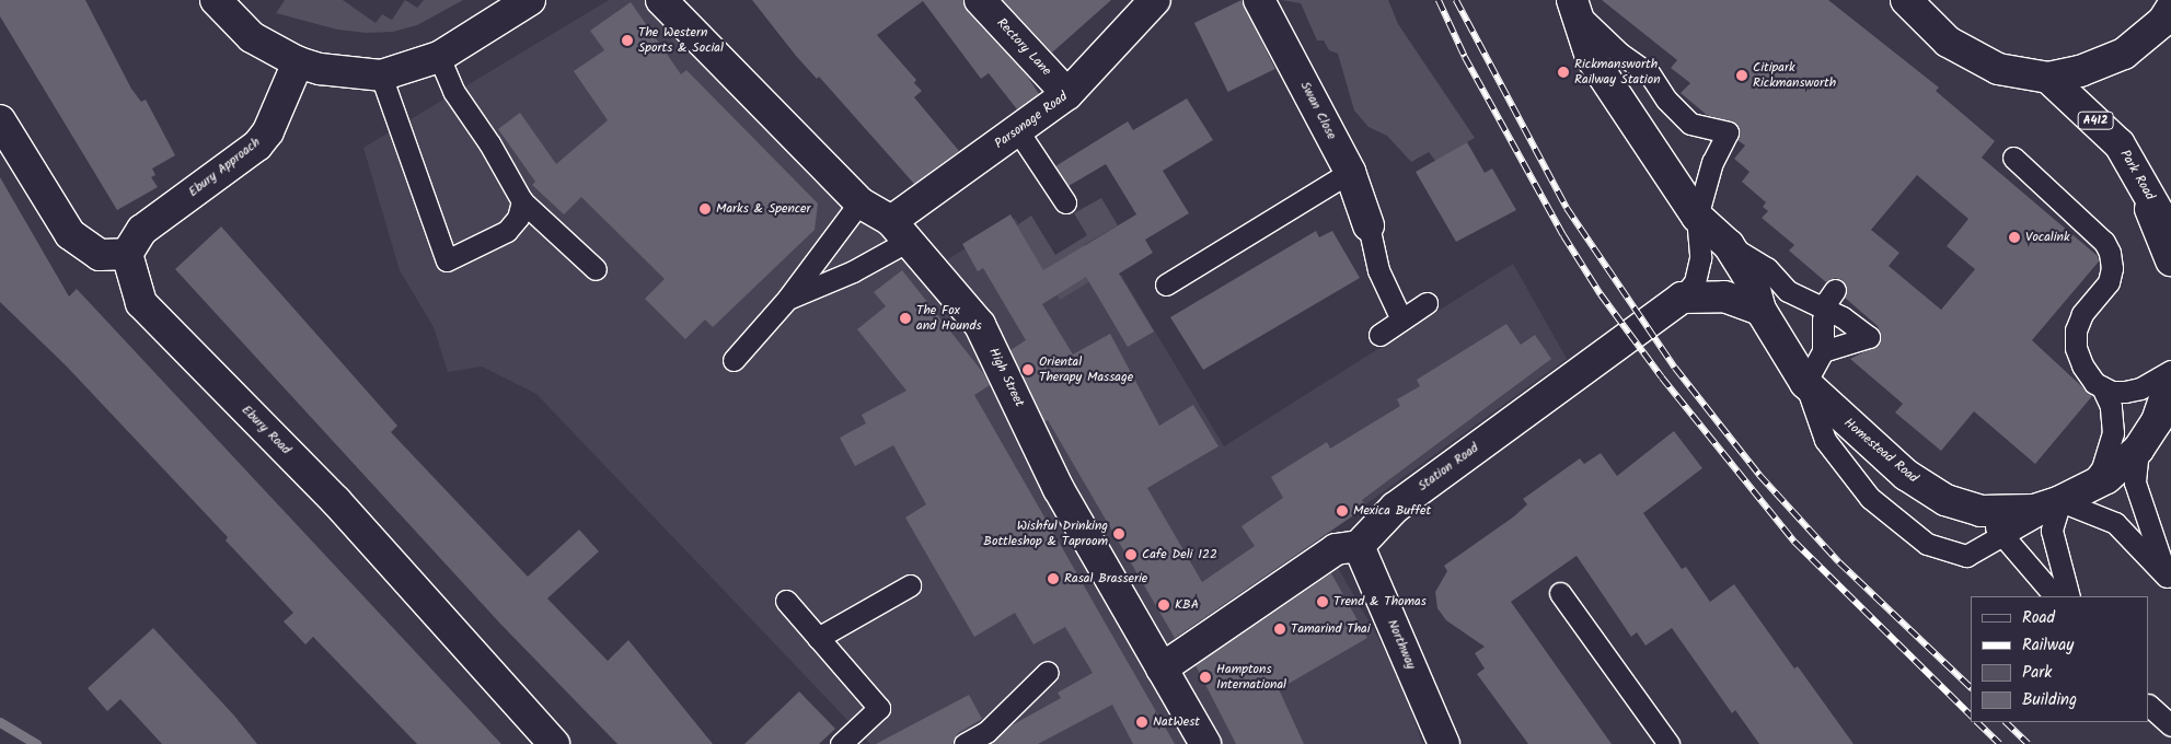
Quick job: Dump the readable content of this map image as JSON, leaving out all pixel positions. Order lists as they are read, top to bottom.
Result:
{
  "streets": {
    "street": [
      "Rectory Lane",
      "Swan Close",
      "Parsonage Road",
      "A412",
      "Ebury Approach",
      "Park Road",
      "High Street",
      "Ebury Road",
      "Homestead Road",
      "Station Road",
      "Northway"
    ]
  },
  "crossings": [
    ["Rectory Lane", "Parsonage Road"],
    ["Parsonage Road", "High Street"],
    ["Ebury Approach", "Ebury Road"],
    ["Station Road", "Northway"]
  ],
  "places": [
    "The Western Sports & Social",
    "Rickmansworth Railway Station",
    "Citipark Rickmansworth",
    "Marks & Spencer",
    "Vocalink",
    "The Fox and Hounds",
    "Oriental Therapy Massage",
    "Mexica Buffet",
    "Wishful Drinking Bottleshop & Taproom",
    "Cafe Deli 122",
    "Rasal Brasserie",
    "Trend & Thomas",
    "KBA",
    "Tamarind Thai",
    "Hamptons International",
    "NatWest"
  ],
  "legend": [
    "Road",
    "Railway",
    "Park",
    "Building"
  ]
}
